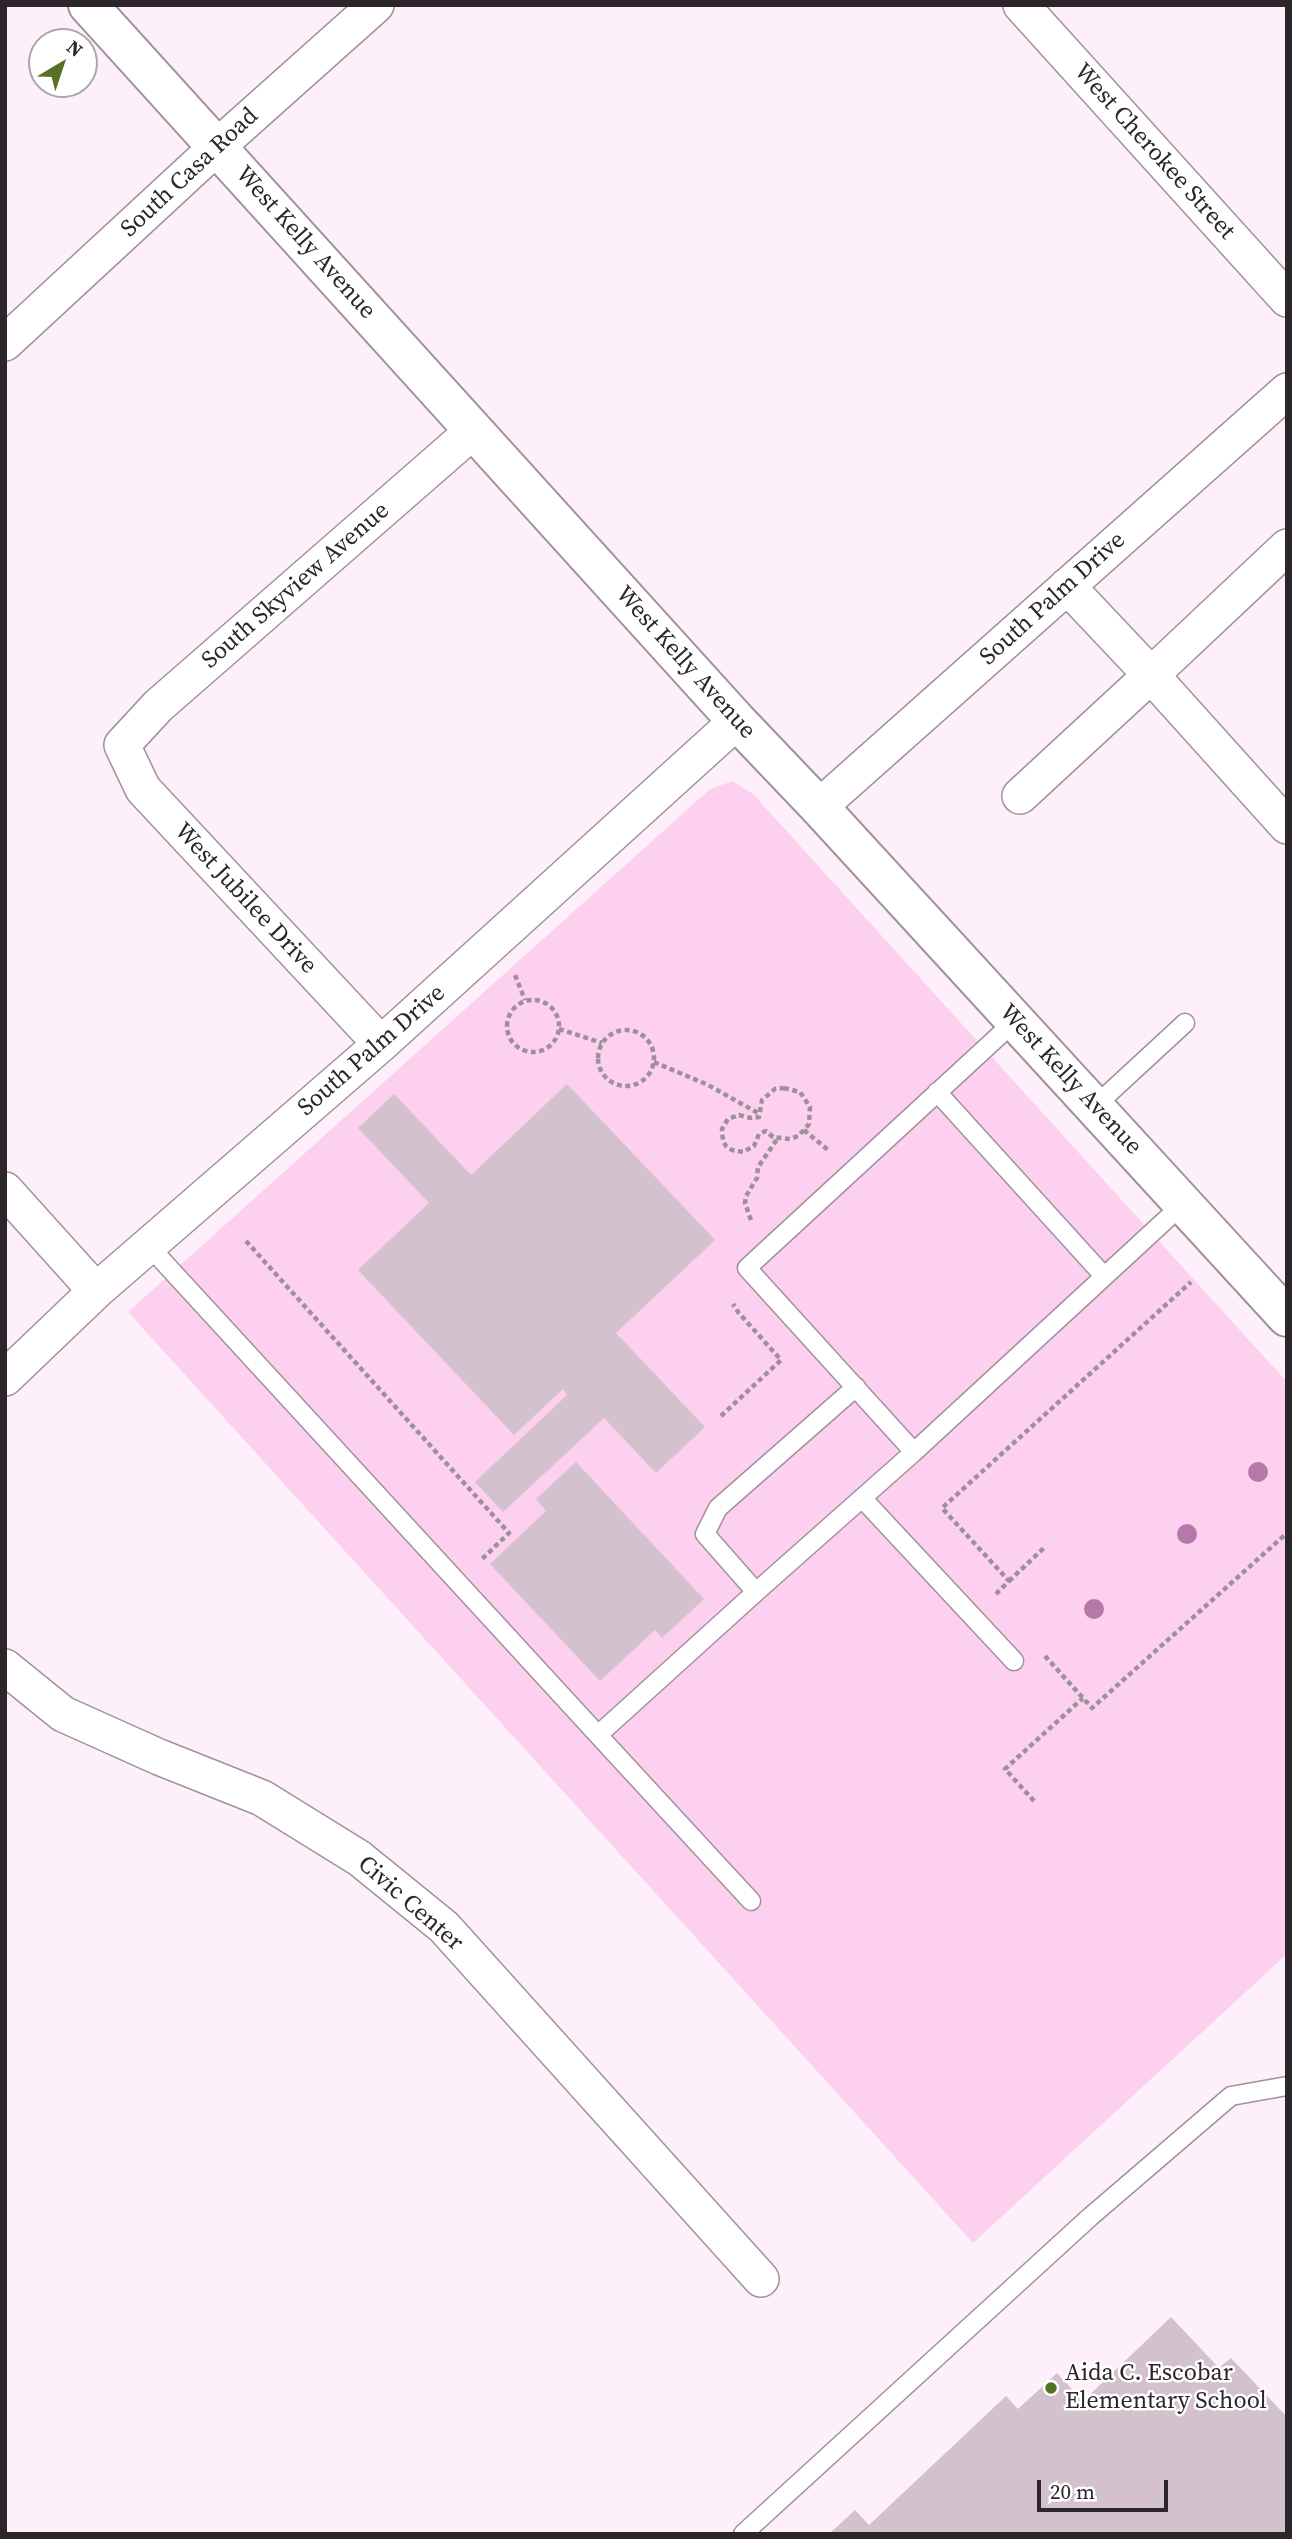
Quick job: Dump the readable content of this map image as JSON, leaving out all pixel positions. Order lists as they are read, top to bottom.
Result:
{
  "streets": {
    "street": [
      "West Cherokee Street",
      "South Casa Road",
      "West Kelly Avenue",
      "South Skyview Avenue",
      "South Palm Drive",
      "West Jubilee Drive",
      "Civic Center"
    ]
  },
  "crossings": [
    ["South Casa Road", "West Kelly Avenue"],
    ["West Kelly Avenue", "South Skyview Avenue"],
    ["West Kelly Avenue", "South Palm Drive"],
    ["South Skyview Avenue", "West Jubilee Drive"],
    ["South Palm Drive", "West Jubilee Drive"]
  ],
  "places": ["Aida C. Escobar Elementary School"],
  "scale_bar": "20 m",
  "north": "top right"
}
